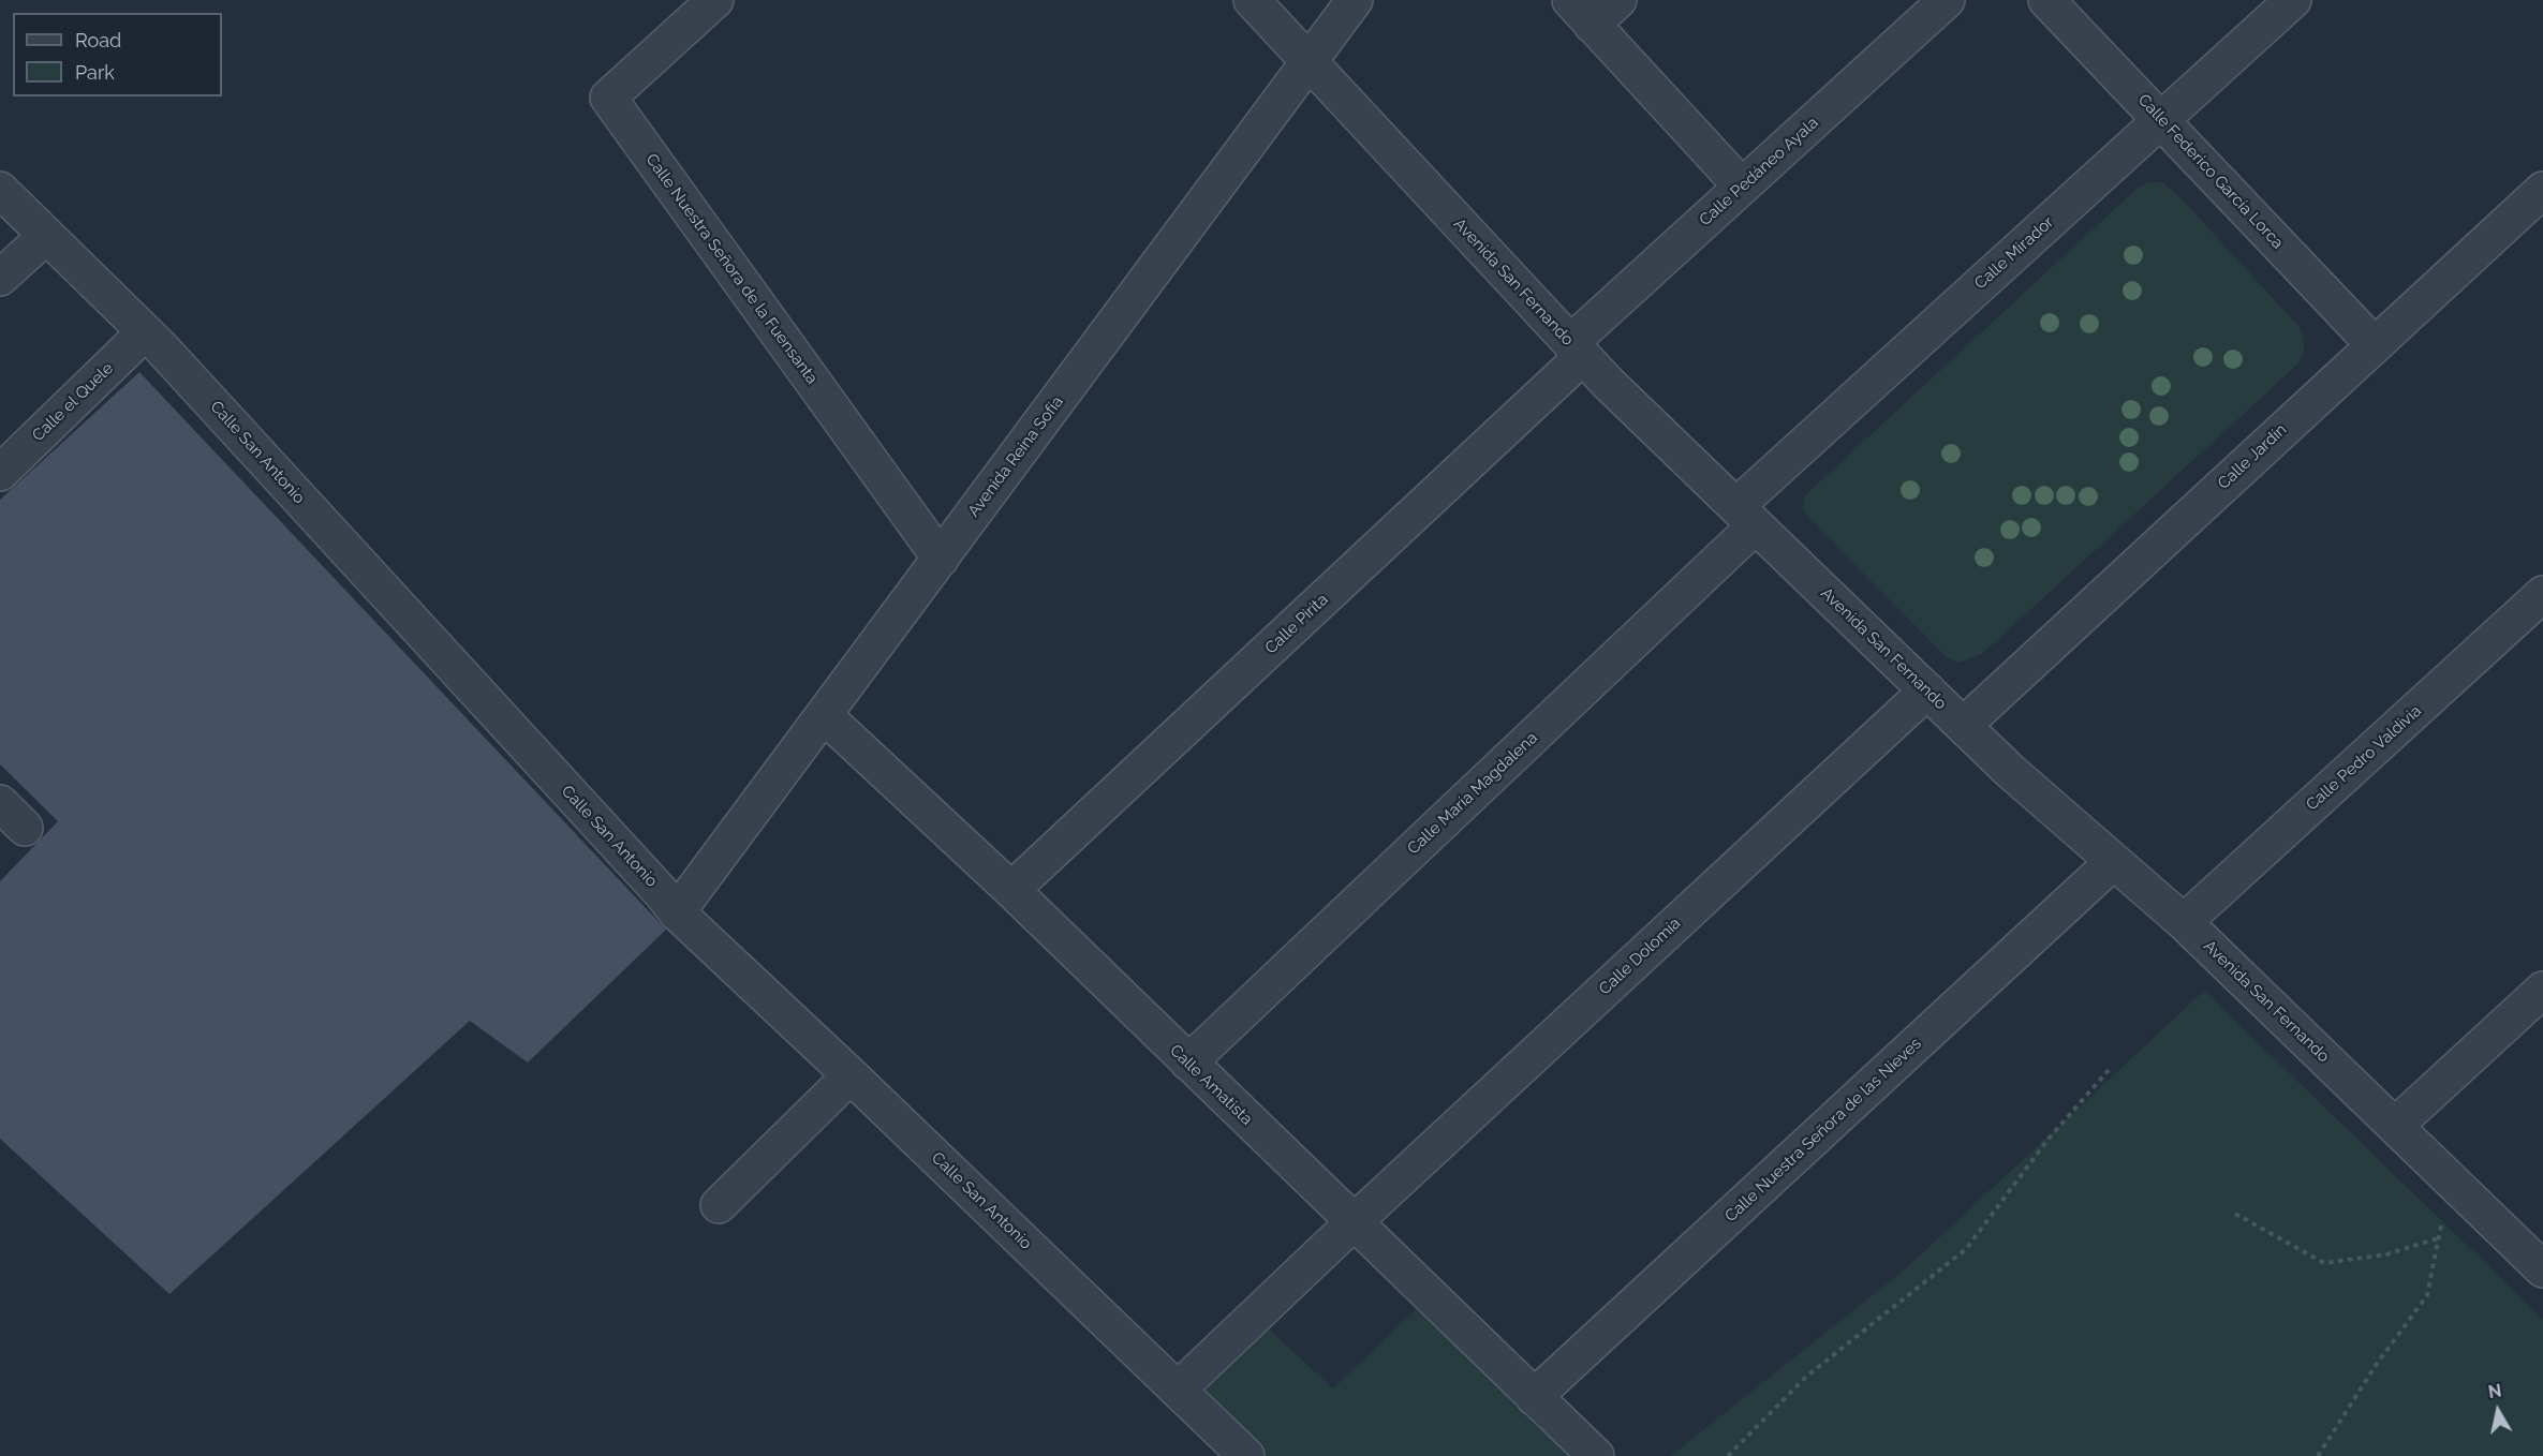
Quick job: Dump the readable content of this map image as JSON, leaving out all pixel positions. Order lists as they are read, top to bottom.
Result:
{
  "streets": {
    "street": [
      "Calle Pedáneo Ayala",
      "Calle Federico García Lorca",
      "Calle Mirador",
      "Calle Nuestra Señora de la Fuensanta",
      "Avenida San Fernando",
      "Calle el Quele",
      "Calle San Antonio",
      "Avenida Reina Sofía",
      "Calle Jardín",
      "Calle Pirita",
      "Calle Pedro Valdivia",
      "Calle María Magdalena",
      "Calle Dolomía",
      "Calle Amatista",
      "Calle Nuestra Señora de las Nieves"
    ]
  },
  "crossings": [
    ["Calle Pedáneo Ayala", "Avenida San Fernando"],
    ["Calle Pedáneo Ayala", "Calle Pirita"],
    ["Calle Federico García Lorca", "Calle Mirador"],
    ["Calle Federico García Lorca", "Calle Jardín"],
    ["Calle Mirador", "Avenida San Fernando"],
    ["Calle Mirador", "Calle María Magdalena"],
    ["Calle Nuestra Señora de la Fuensanta", "Avenida Reina Sofía"],
    ["Avenida San Fernando", "Avenida Reina Sofía"],
    ["Avenida San Fernando", "Calle Jardín"],
    ["Avenida San Fernando", "Calle Pirita"],
    ["Avenida San Fernando", "Calle Pedro Valdivia"],
    ["Avenida San Fernando", "Calle María Magdalena"],
    ["Avenida San Fernando", "Calle Dolomía"],
    ["Avenida San Fernando", "Calle Nuestra Señora de las Nieves"],
    ["Calle el Quele", "Calle San Antonio"],
    ["Calle San Antonio", "Avenida Reina Sofía"],
    ["Calle San Antonio", "Calle Dolomía"],
    ["Avenida Reina Sofía", "Calle Amatista"],
    ["Calle Pirita", "Calle Amatista"],
    ["Calle María Magdalena", "Calle Amatista"],
    ["Calle Dolomía", "Calle Amatista"],
    ["Calle Amatista", "Calle Nuestra Señora de las Nieves"]
  ],
  "legend": ["Road", "Park"],
  "north": "top"
}
